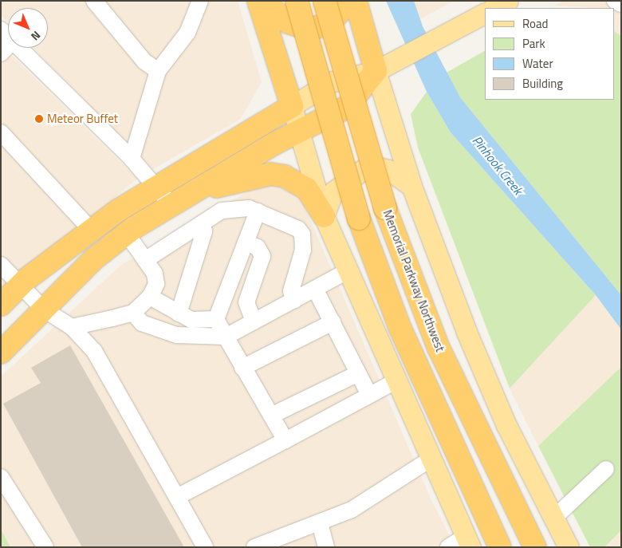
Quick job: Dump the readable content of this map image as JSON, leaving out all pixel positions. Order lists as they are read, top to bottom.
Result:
{
  "streets": {
    "highway": ["Memorial Parkway Northwest"]
  },
  "water": ["Pinhook Creek"],
  "places": ["Meteor Buffet"],
  "legend": [
    "Road",
    "Park",
    "Water",
    "Building"
  ],
  "north": "bottom right"
}
